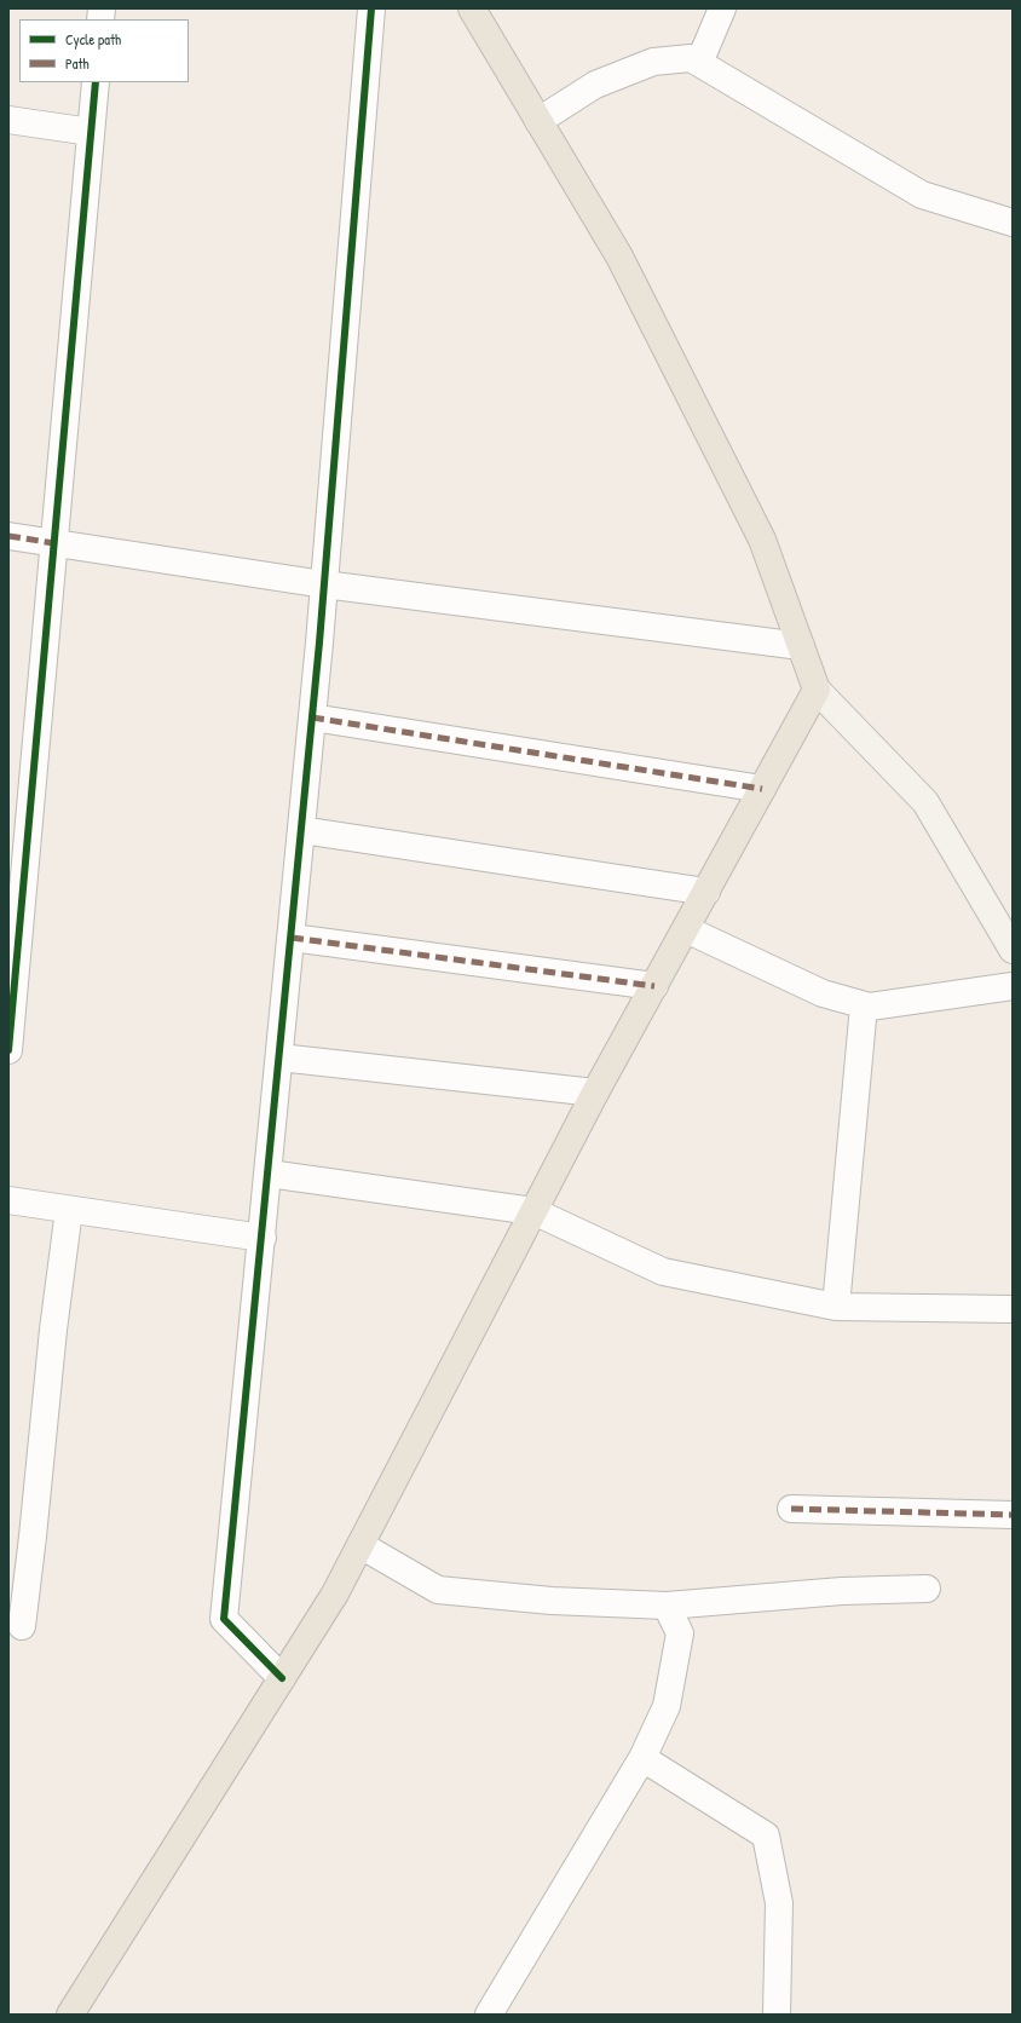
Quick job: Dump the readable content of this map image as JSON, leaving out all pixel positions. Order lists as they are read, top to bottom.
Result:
{
  "legend": ["Cycle path", "Path"]
}
